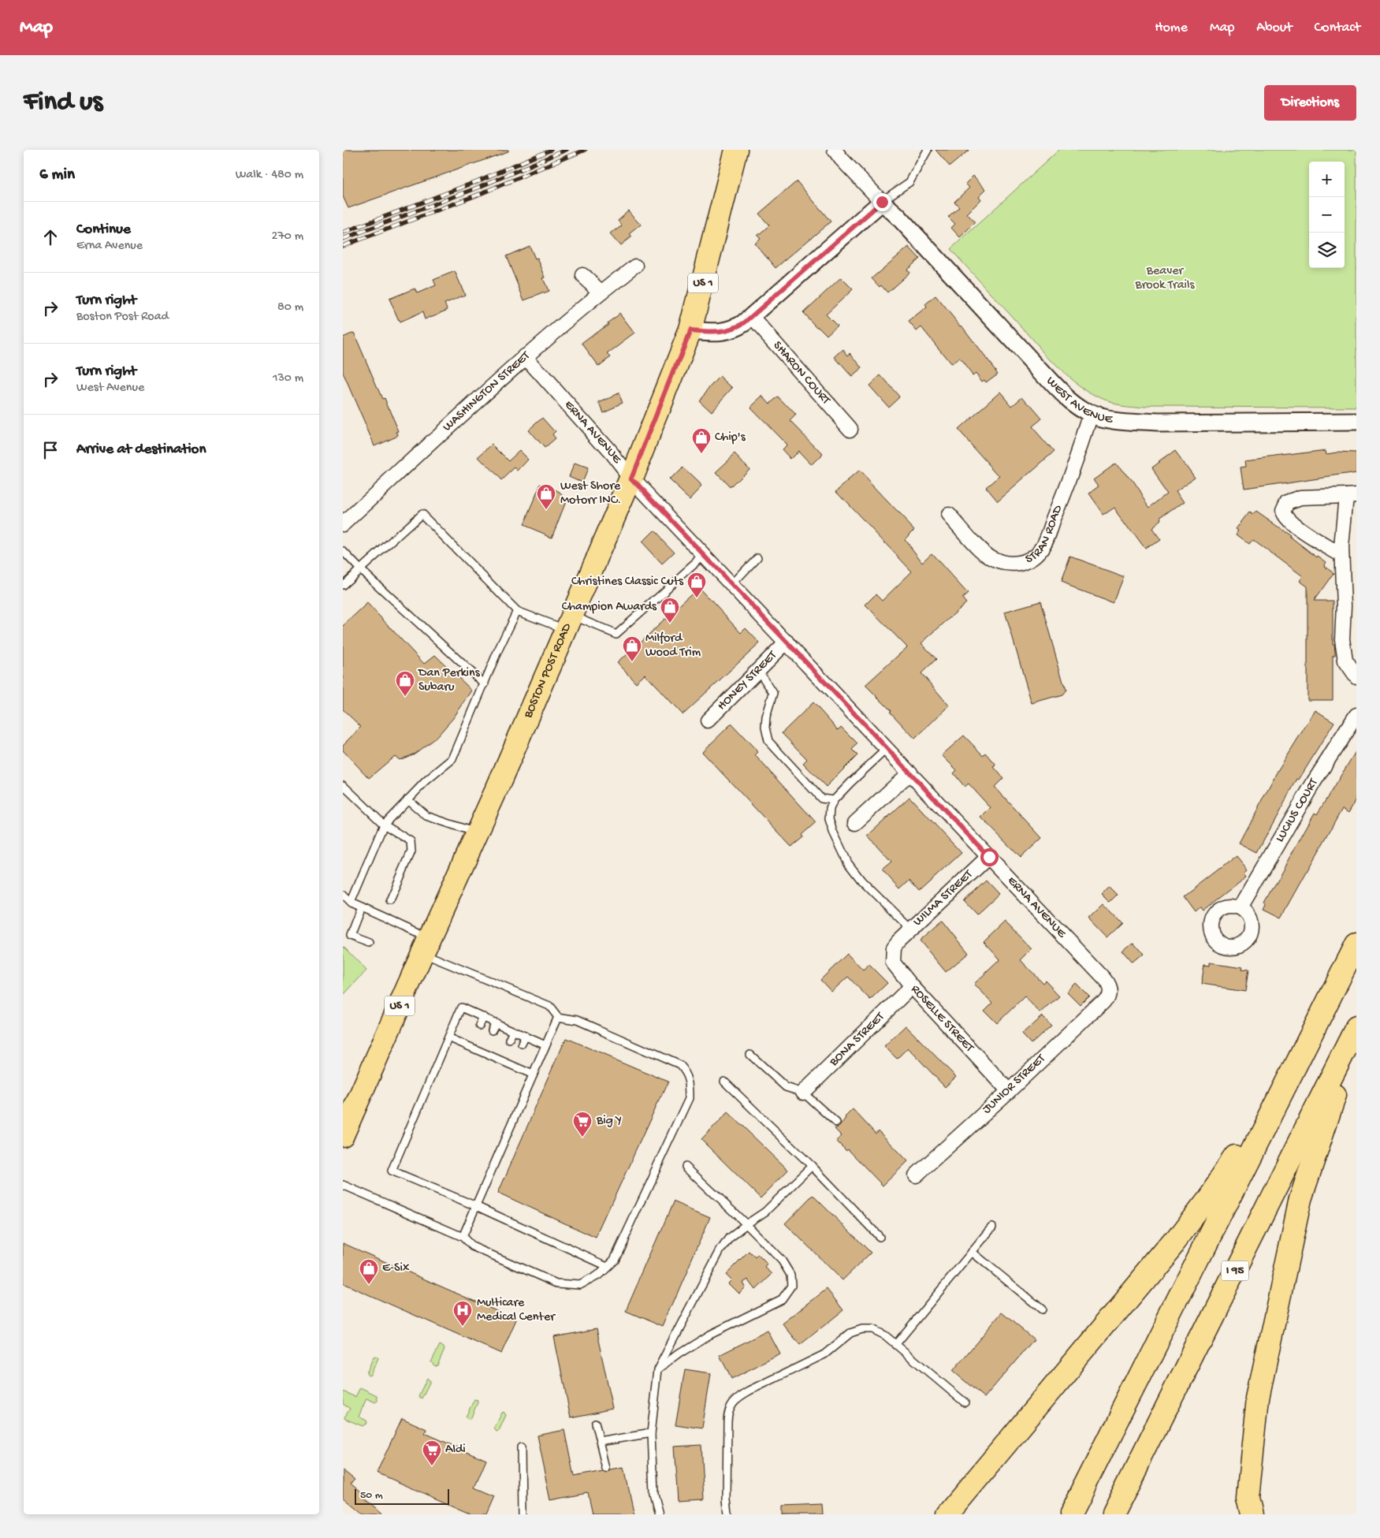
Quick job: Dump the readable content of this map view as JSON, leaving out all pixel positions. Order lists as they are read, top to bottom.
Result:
{
  "streets": {
    "main road": ["US 1", "BOSTON POST ROAD", "I 95"],
    "street": [
      "SHARON COURT",
      "WASHINGTON STREET",
      "WEST AVENUE",
      "ERNA AVENUE",
      "STRAN ROAD",
      "HONEY STREET",
      "LUCIUS COURT",
      "WILMA STREET",
      "ROSELLE STREET",
      "BONA STREET",
      "JUNIOR STREET"
    ]
  },
  "crossings": [
    ["WASHINGTON STREET", "ERNA AVENUE"],
    ["WEST AVENUE", "STRAN ROAD"],
    ["ERNA AVENUE", "BOSTON POST ROAD"],
    ["ERNA AVENUE", "HONEY STREET"],
    ["ERNA AVENUE", "WILMA STREET"],
    ["ERNA AVENUE", "JUNIOR STREET"],
    ["WILMA STREET", "ROSELLE STREET"],
    ["ROSELLE STREET", "BONA STREET"],
    ["ROSELLE STREET", "JUNIOR STREET"]
  ],
  "parks": ["Beaver Brook Trails"],
  "places": {
    "shop": [
      "Chip's",
      "West Shore Motorr INC.",
      "Christines Classic Cuts",
      "Champion Awards",
      "Milford Wood Trim",
      "Dan Perkins Subaru",
      "E-Six"
    ],
    "supermarket": ["Big Y", "Aldi"],
    "hospital": ["Multicare Medical Center"]
  },
  "scale_bar": "50 m",
  "page": {
    "header": "Map",
    "nav": [
      "Home",
      "Map",
      "About",
      "Contact"
    ],
    "buttons": "Directions",
    "title": "Find us",
    "heading": ["6 min", "Walk · 480 m"],
    "map_buttons": ["+", "−"],
    "list": [
      ["Continue", "Erna Avenue", "270 m"],
      ["Turn right", "Boston Post Road", "80 m"],
      ["Turn right", "West Avenue", "130 m"],
      "Arrive at destination"
    ],
    "scale": "50 m"
  }
}
